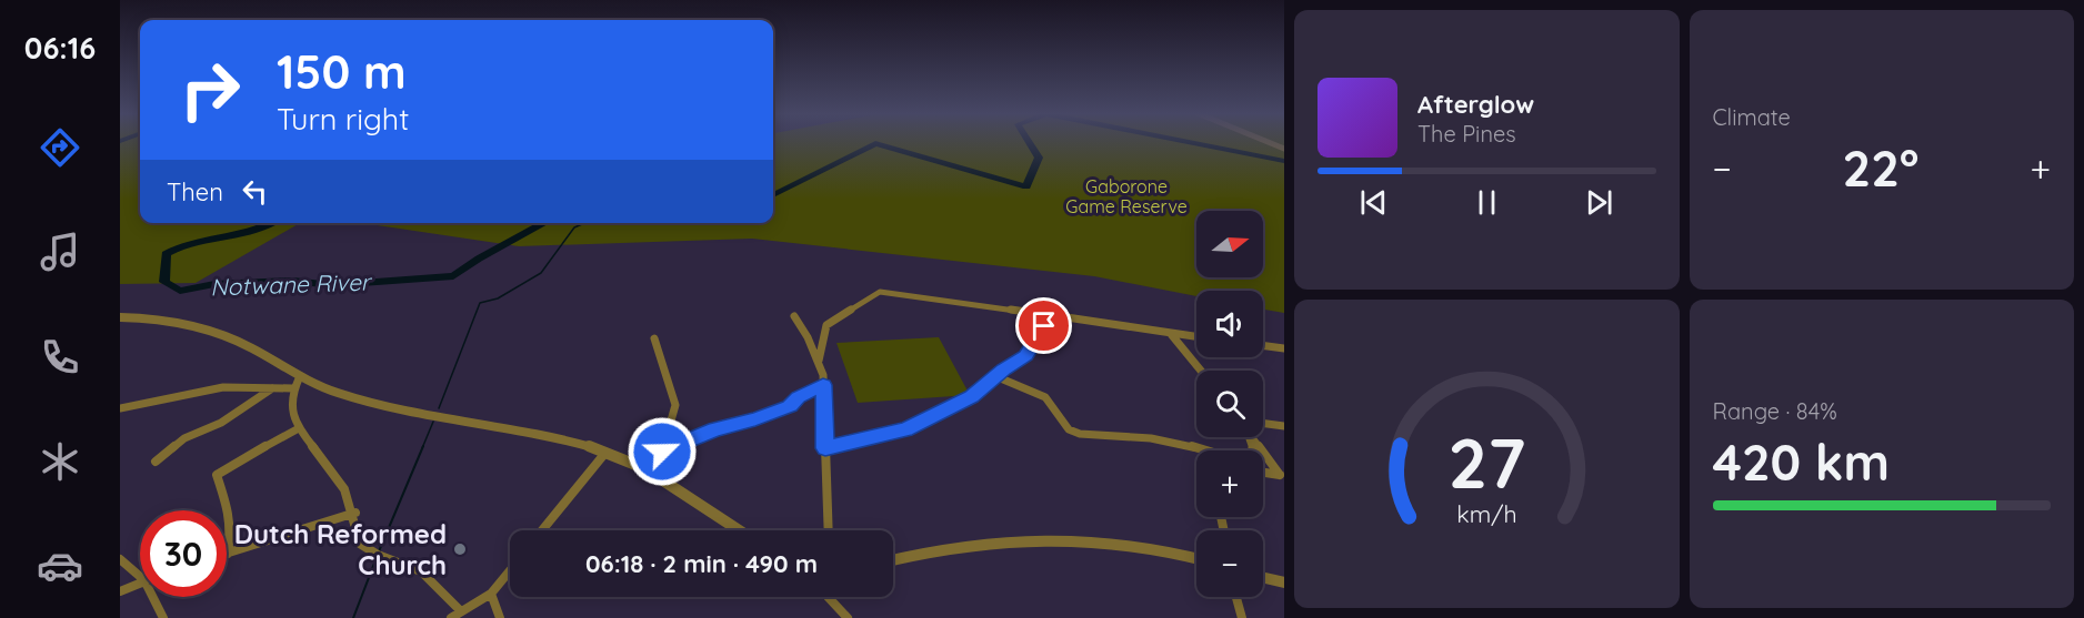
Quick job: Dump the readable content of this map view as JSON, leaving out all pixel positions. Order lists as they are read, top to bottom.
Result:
{
  "water": ["Notwane River"],
  "parks": ["Gaborone Game Reserve"],
  "places": ["Dutch Reformed Church"],
  "north": "right",
  "page": {
    "tabs": "06:16",
    "tile": [
      "Climate",
      ["Range · 84%", "420 km"]
    ],
    "turn": ["150 m", "Turn right"],
    "song": ["Afterglow", "The Pines"],
    "heat": ["−", "22°", "+"],
    "then": "Then",
    "map_buttons": ["+", "−"],
    "limit": "30",
    "trip": "06:18 · 2 min · 490 m",
    "gauge": ["27", "km/h"]
  }
}
